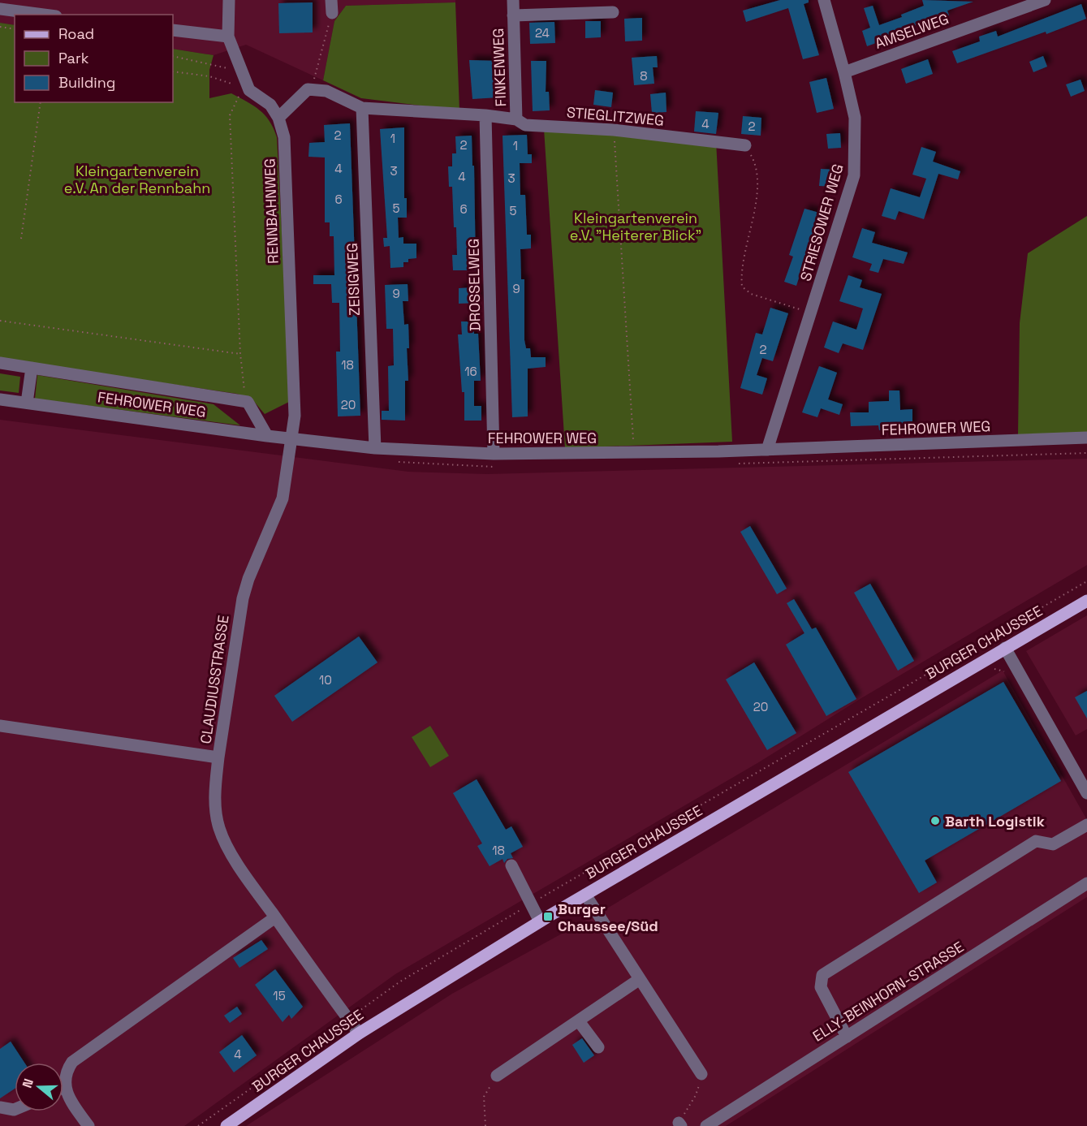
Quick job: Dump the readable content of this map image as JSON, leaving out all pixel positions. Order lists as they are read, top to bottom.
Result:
{
  "streets": {
    "main road": ["BURGER CHAUSSEE"],
    "street": [
      "AMSELWEG",
      "FINKENWEG",
      "STIEGLITZWEG",
      "RENNBAHNWEG",
      "STRIESOWER WEG",
      "ZEISIGWEG",
      "DROSSELWEG",
      "FEHROWER WEG",
      "CLAUDIUSSTRASSE",
      "ELLY-BEINHORN-STRASSE"
    ]
  },
  "crossings": [
    ["AMSELWEG", "STRIESOWER WEG"],
    ["FINKENWEG", "STIEGLITZWEG"],
    ["STIEGLITZWEG", "ZEISIGWEG"],
    ["STIEGLITZWEG", "DROSSELWEG"],
    ["RENNBAHNWEG", "FEHROWER WEG"],
    ["RENNBAHNWEG", "CLAUDIUSSTRASSE"],
    ["STRIESOWER WEG", "FEHROWER WEG"],
    ["ZEISIGWEG", "FEHROWER WEG"],
    ["DROSSELWEG", "FEHROWER WEG"],
    ["FEHROWER WEG", "CLAUDIUSSTRASSE"],
    ["BURGER CHAUSSEE", "CLAUDIUSSTRASSE"]
  ],
  "parks": ["Kleingartenverein e.V. An der Rennbahn", "Kleingartenverein e.V. \"Heiterer Blick\""],
  "places": {
    "other": ["Barth Logistik"],
    "transit": ["Burger Chaussee/Süd"]
  },
  "house_numbers": [
    "24",
    "8",
    "4",
    "2",
    "2",
    "1",
    "2",
    "1",
    "4",
    "3",
    "4",
    "3",
    "6",
    "5",
    "6",
    "5",
    "9",
    "9",
    "2",
    "18",
    "16",
    "20",
    "10",
    "20",
    "18",
    "15",
    "4"
  ],
  "legend": ["Road", "Park", "Building"],
  "north": "left"
}
